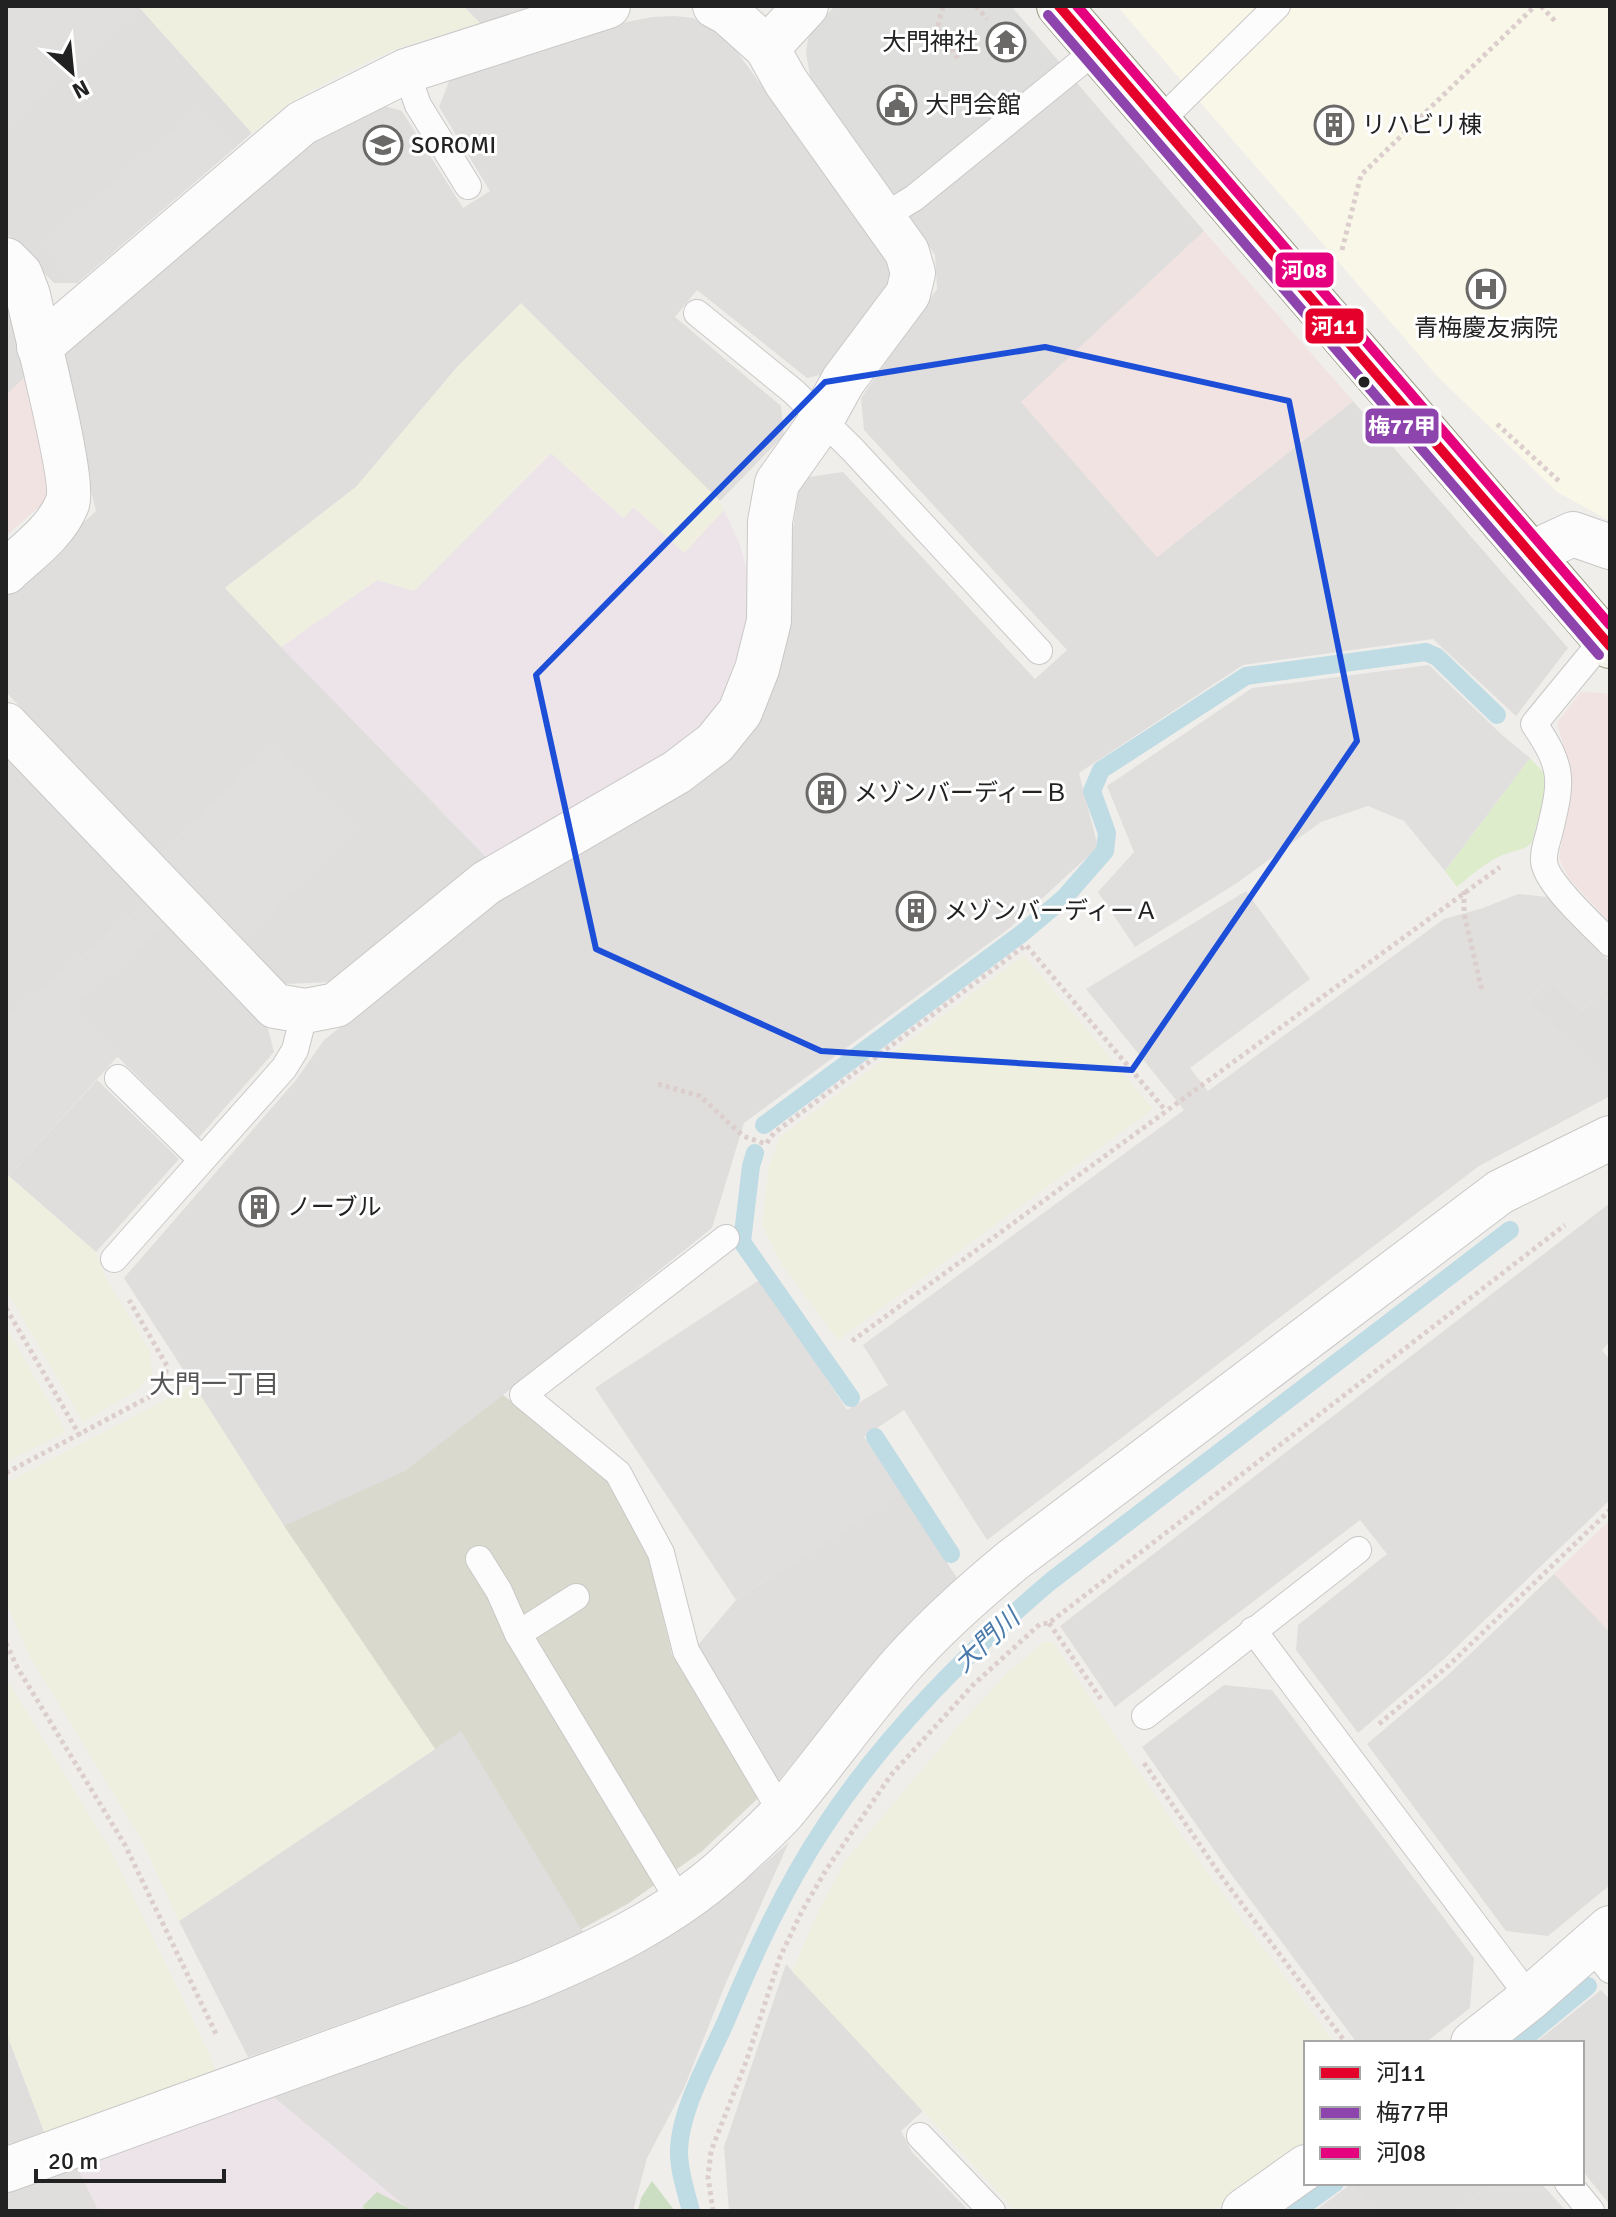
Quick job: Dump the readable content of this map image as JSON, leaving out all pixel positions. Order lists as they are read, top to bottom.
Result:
{
  "districts": ["大門一丁目"],
  "water": ["大門川"],
  "places": {
    "temple": ["大門神社"],
    "public building": ["大門会館"],
    "building": [
      "リハビリ棟",
      "メゾンバーディーＢ",
      "メゾンバーディーＡ",
      "ノーブル"
    ],
    "school or university": ["SOROMI"],
    "hospital": ["青梅慶友病院"]
  },
  "lines": ["transit line 河11", "transit line 河08", "transit line 梅77甲"],
  "legend": ["河11", "梅77甲", "河08"],
  "scale_bar": "20 m",
  "north": "bottom right"
}
